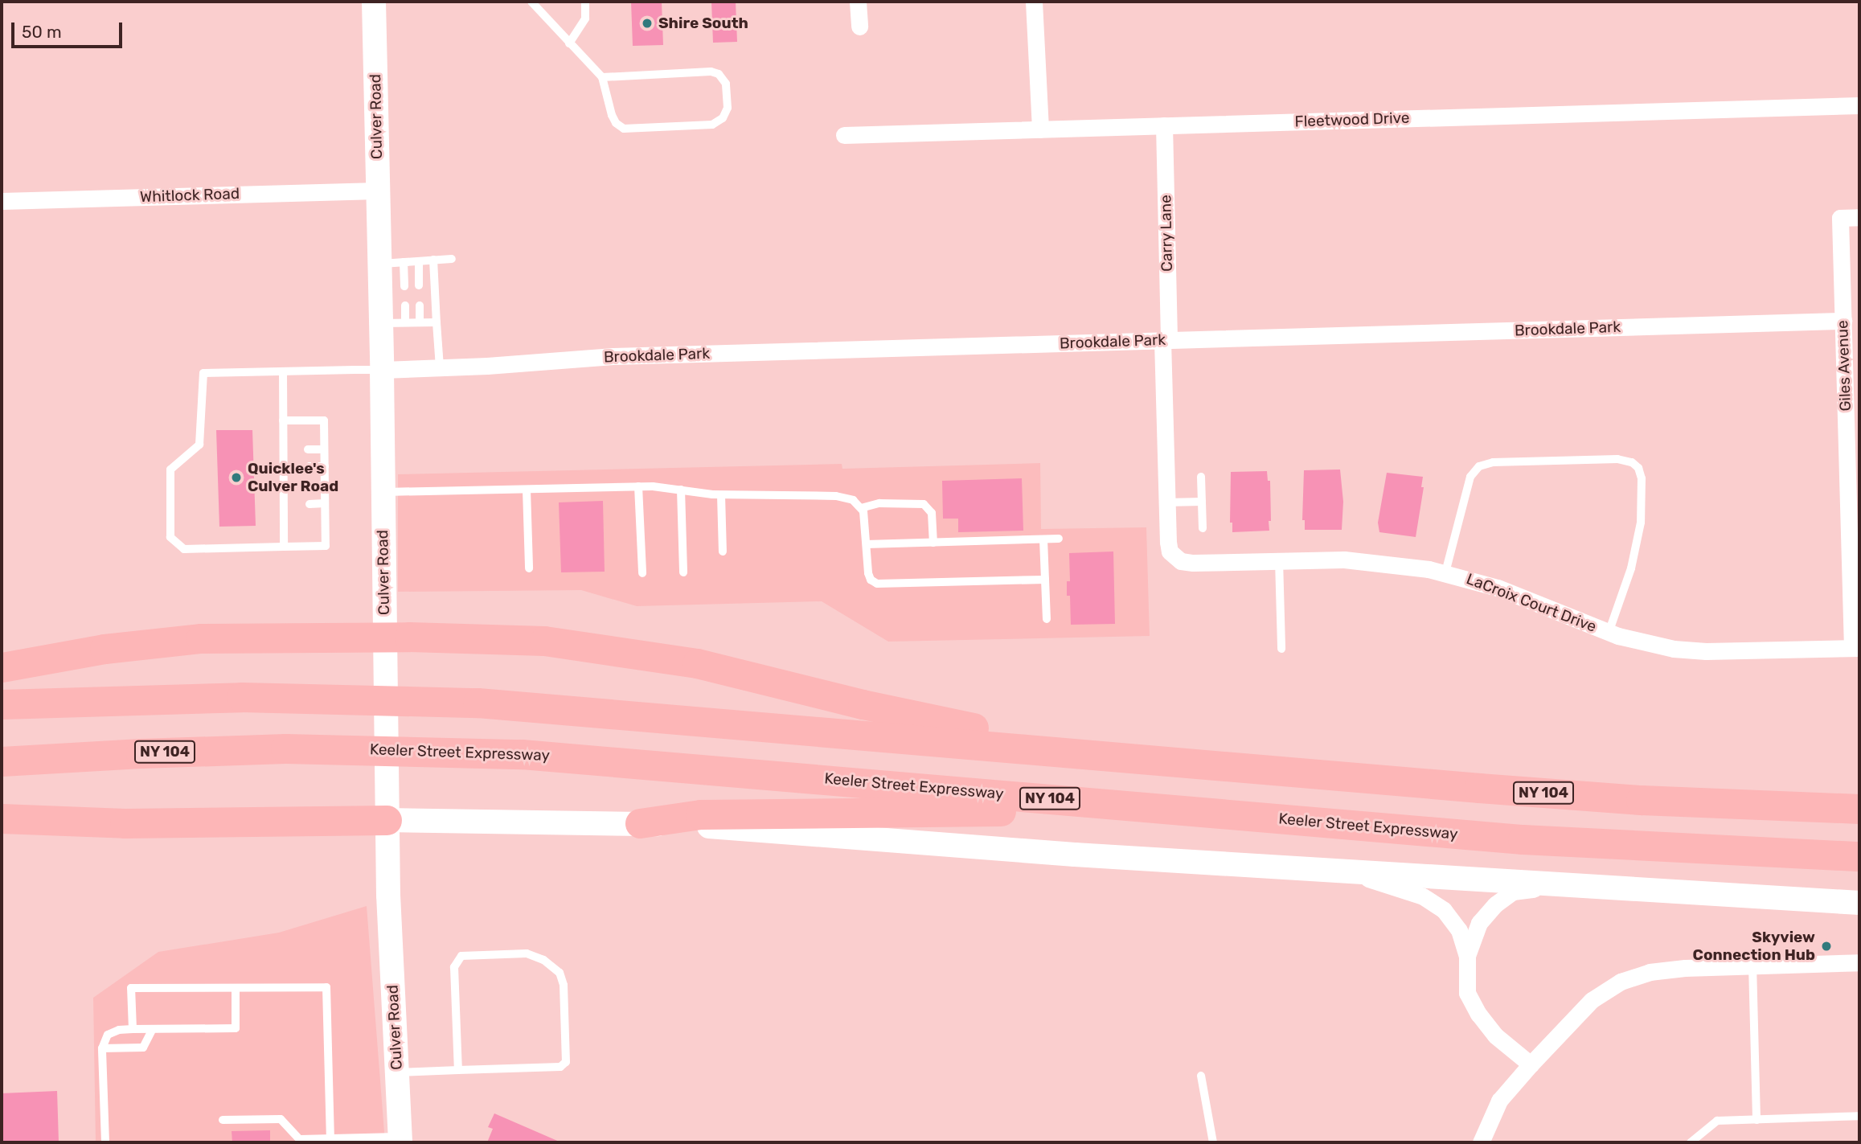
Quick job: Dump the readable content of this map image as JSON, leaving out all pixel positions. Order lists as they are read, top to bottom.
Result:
{
  "streets": {
    "highway": ["NY 104", "Keeler Street Expressway"],
    "main road": ["Culver Road"],
    "street": [
      "Fleetwood Drive",
      "Whitlock Road",
      "Carry Lane",
      "Brookdale Park",
      "Giles Avenue",
      "LaCroix Court Drive"
    ]
  },
  "crossings": [
    ["Culver Road", "Whitlock Road"],
    ["Culver Road", "Brookdale Park"],
    ["Fleetwood Drive", "Carry Lane"],
    ["Carry Lane", "Brookdale Park"],
    ["Carry Lane", "LaCroix Court Drive"],
    ["Brookdale Park", "Giles Avenue"],
    ["Giles Avenue", "LaCroix Court Drive"]
  ],
  "places": ["Shire South", "Quicklee's Culver Road", "Skyview Connection Hub"],
  "scale_bar": "50 m"
}
